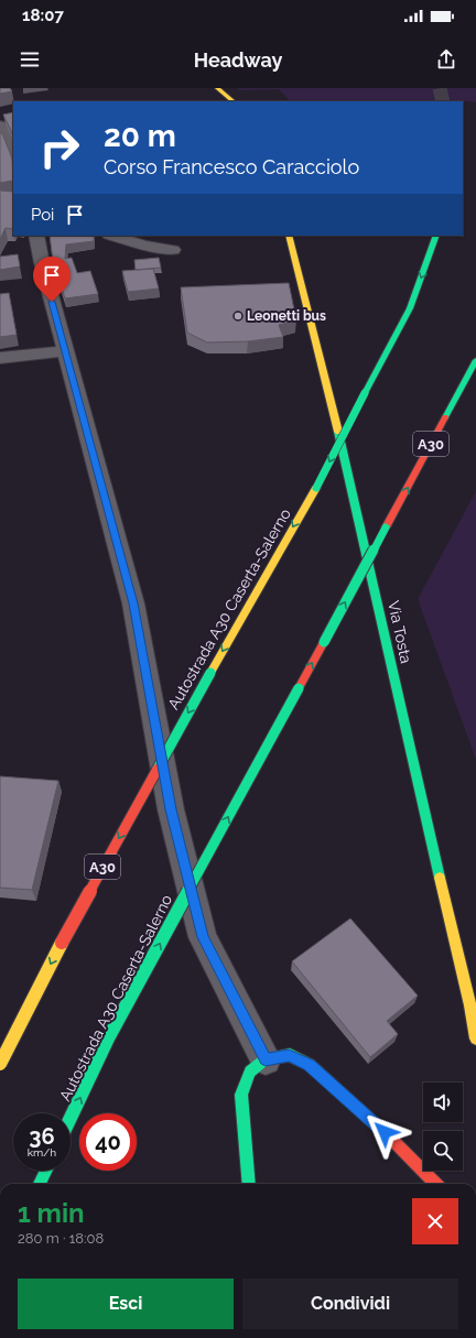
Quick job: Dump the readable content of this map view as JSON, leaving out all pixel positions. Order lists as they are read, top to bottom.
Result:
{
  "streets": {
    "main road": ["A30", "Autostrada A30 Caserta-Salerno", "Via Tosta"]
  },
  "places": ["Leonetti bus"],
  "page": {
    "status": "18:07",
    "header": "Headway",
    "turn": ["20 m", "Corso Francesco Caracciolo"],
    "then": "Poi",
    "speed": "36 km/h",
    "limit": "40",
    "heading": ["1 min", "280 m · 18:08"],
    "buttons": ["Esci", "Condividi"]
  }
}
